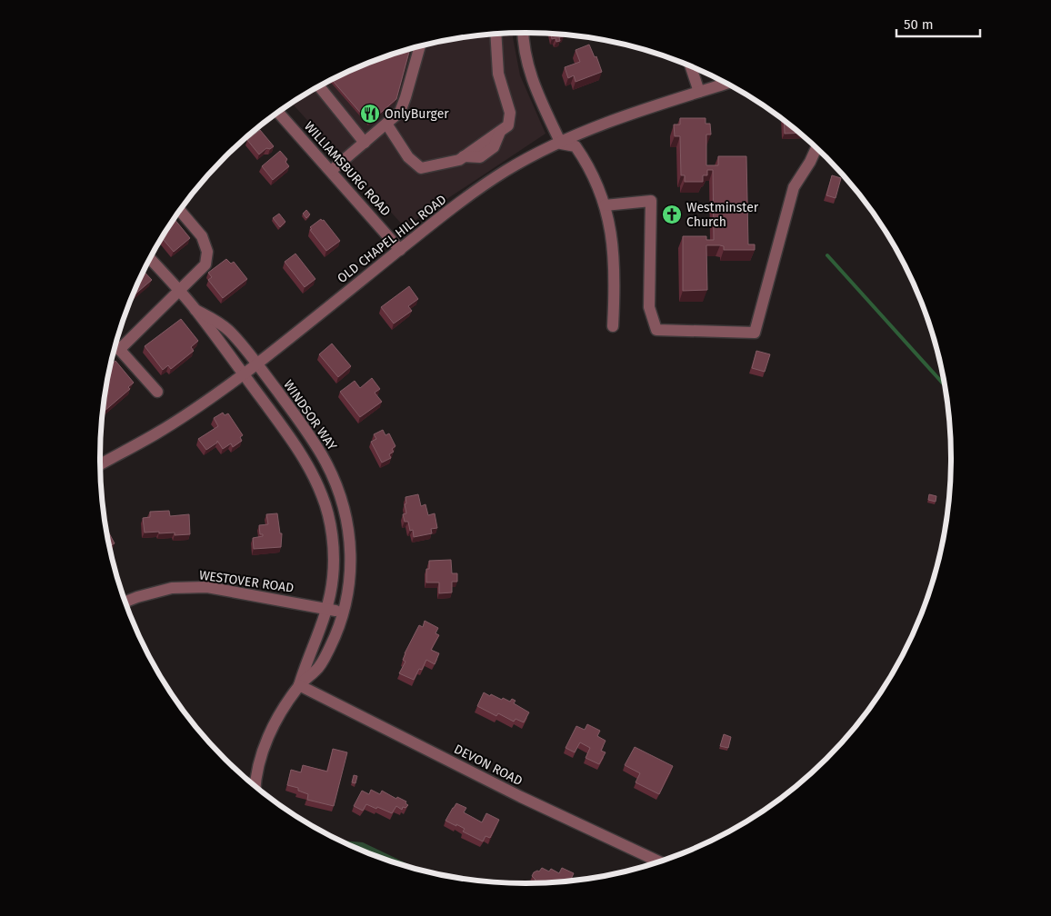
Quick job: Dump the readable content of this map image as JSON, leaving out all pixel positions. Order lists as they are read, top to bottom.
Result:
{
  "streets": {
    "street": [
      "WILLIAMSBURG ROAD",
      "OLD CHAPEL HILL ROAD",
      "WINDSOR WAY",
      "WESTOVER ROAD",
      "DEVON ROAD"
    ]
  },
  "crossings": [
    ["WILLIAMSBURG ROAD", "OLD CHAPEL HILL ROAD"],
    ["OLD CHAPEL HILL ROAD", "WINDSOR WAY"],
    ["WINDSOR WAY", "WESTOVER ROAD"],
    ["WINDSOR WAY", "DEVON ROAD"]
  ],
  "places": {
    "restaurant": ["OnlyBurger"],
    "church": ["Westminster Church"]
  },
  "scale_bar": "50 m"
}
